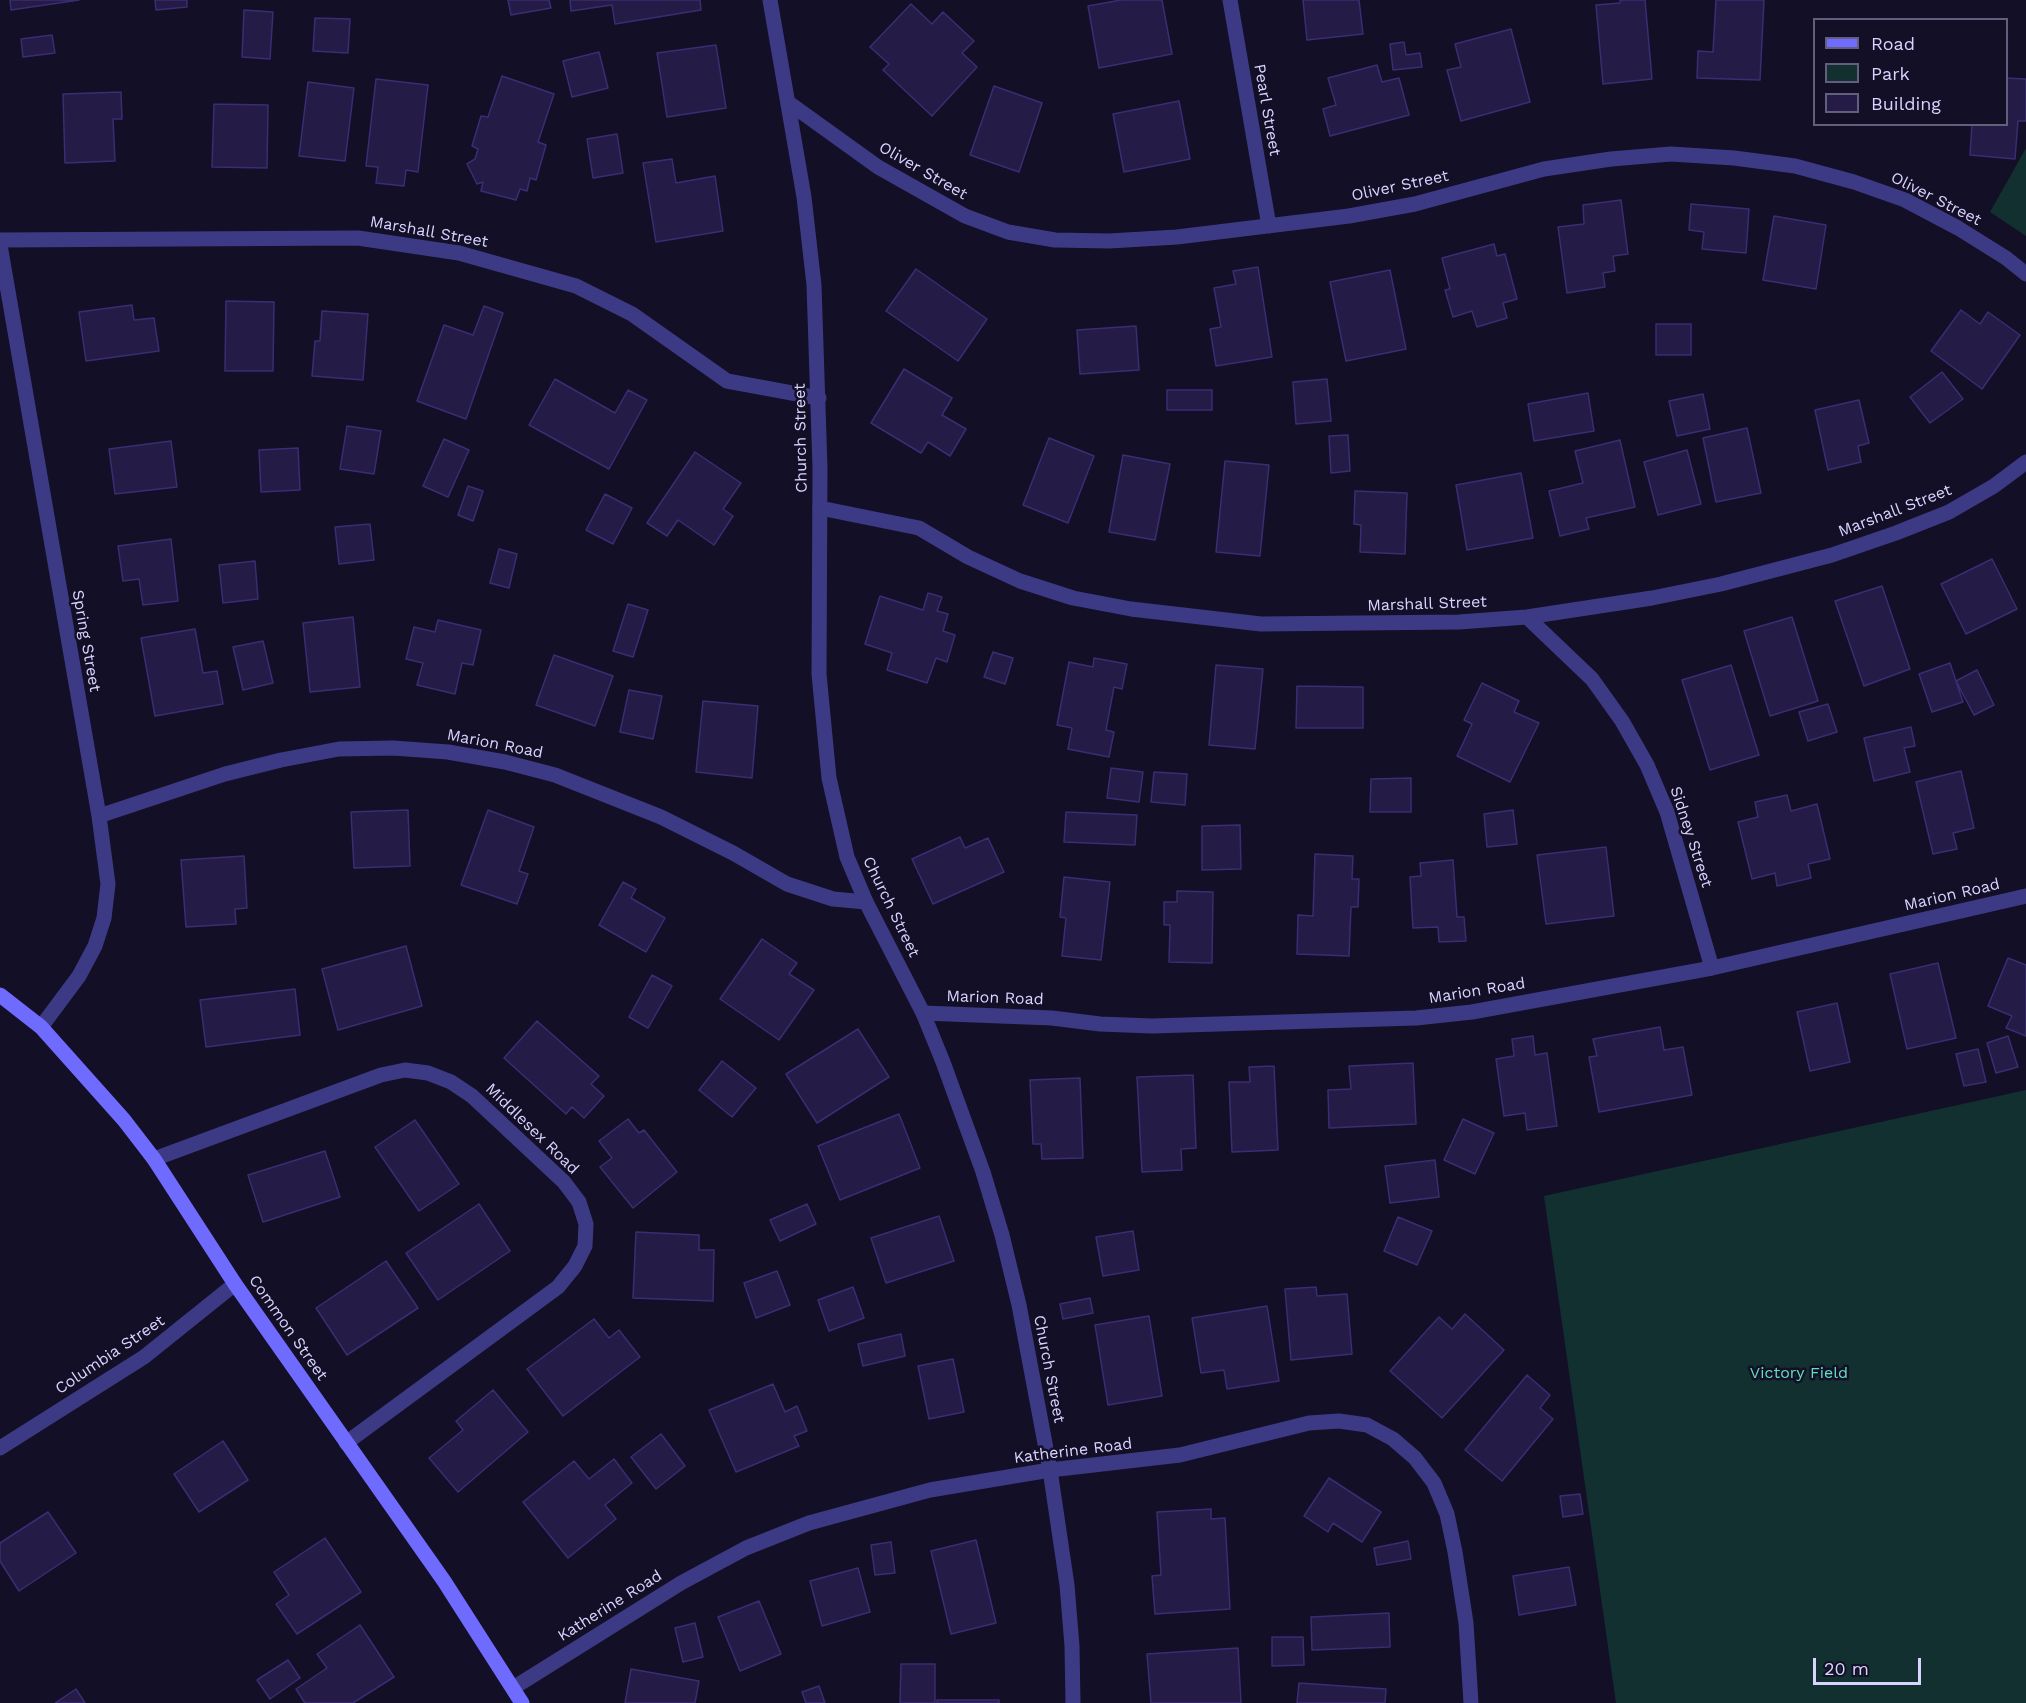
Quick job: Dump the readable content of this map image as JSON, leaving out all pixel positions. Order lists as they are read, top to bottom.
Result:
{
  "streets": {
    "main road": ["Common Street"],
    "street": [
      "Pearl Street",
      "Oliver Street",
      "Marshall Street",
      "Church Street",
      "Spring Street",
      "Marion Road",
      "Sidney Street",
      "Middlesex Road",
      "Columbia Street",
      "Katherine Road"
    ]
  },
  "crossings": [
    ["Pearl Street", "Oliver Street"],
    ["Oliver Street", "Church Street"],
    ["Marshall Street", "Church Street"],
    ["Marshall Street", "Sidney Street"],
    ["Church Street", "Marion Road"],
    ["Church Street", "Katherine Road"],
    ["Spring Street", "Marion Road"],
    ["Spring Street", "Common Street"],
    ["Marion Road", "Sidney Street"],
    ["Middlesex Road", "Common Street"],
    ["Common Street", "Columbia Street"],
    ["Common Street", "Katherine Road"]
  ],
  "parks": ["Victory Field"],
  "legend": ["Road", "Park", "Building"],
  "scale_bar": "20 m"
}
